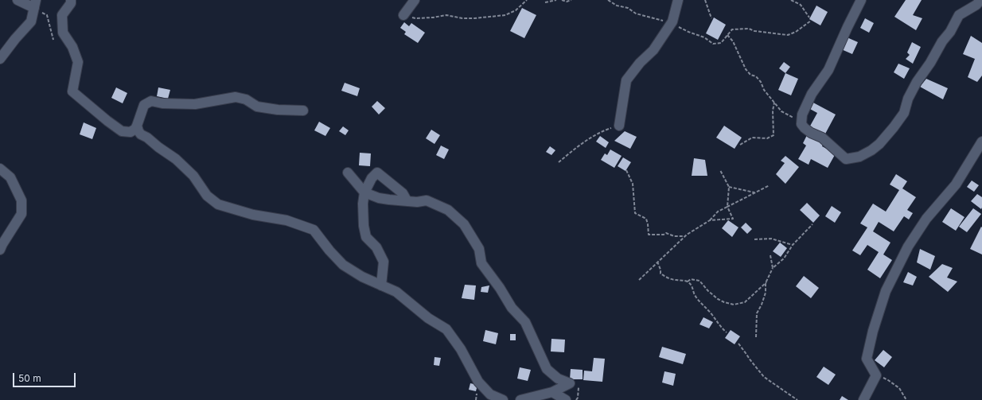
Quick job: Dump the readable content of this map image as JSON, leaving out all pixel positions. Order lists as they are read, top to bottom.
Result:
{
  "scale_bar": "50 m"
}
